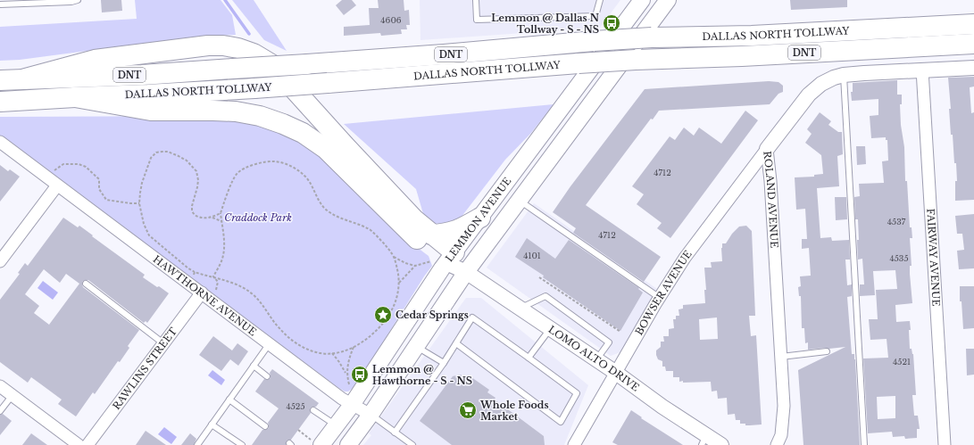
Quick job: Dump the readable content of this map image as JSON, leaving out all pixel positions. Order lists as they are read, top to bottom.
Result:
{
  "streets": {
    "highway": ["DALLAS NORTH TOLLWAY", "DNT"],
    "main road": ["LEMMON AVENUE"],
    "street": [
      "ROLAND AVENUE",
      "FAIRWAY AVENUE",
      "BOWSER AVENUE",
      "HAWTHORNE AVENUE",
      "LOMO ALTO DRIVE",
      "RAWLINS STREET"
    ]
  },
  "crossings": [
    ["ROLAND AVENUE", "FAIRWAY AVENUE"],
    ["ROLAND AVENUE", "BOWSER AVENUE"],
    ["LEMMON AVENUE", "HAWTHORNE AVENUE"],
    ["LEMMON AVENUE", "LOMO ALTO DRIVE"],
    ["BOWSER AVENUE", "LOMO ALTO DRIVE"],
    ["HAWTHORNE AVENUE", "RAWLINS STREET"]
  ],
  "parks": ["Craddock Park"],
  "places": {
    "bus stop": ["Lemmon @ Dallas N Tollway - S - NS", "Lemmon @ Hawthorne - S - NS"],
    "place": ["Cedar Springs"],
    "supermarket": ["Whole Foods Market"]
  },
  "house_numbers": [
    "4606",
    "4712",
    "4537",
    "4712",
    "4101",
    "4535",
    "4521",
    "4525"
  ]
}
